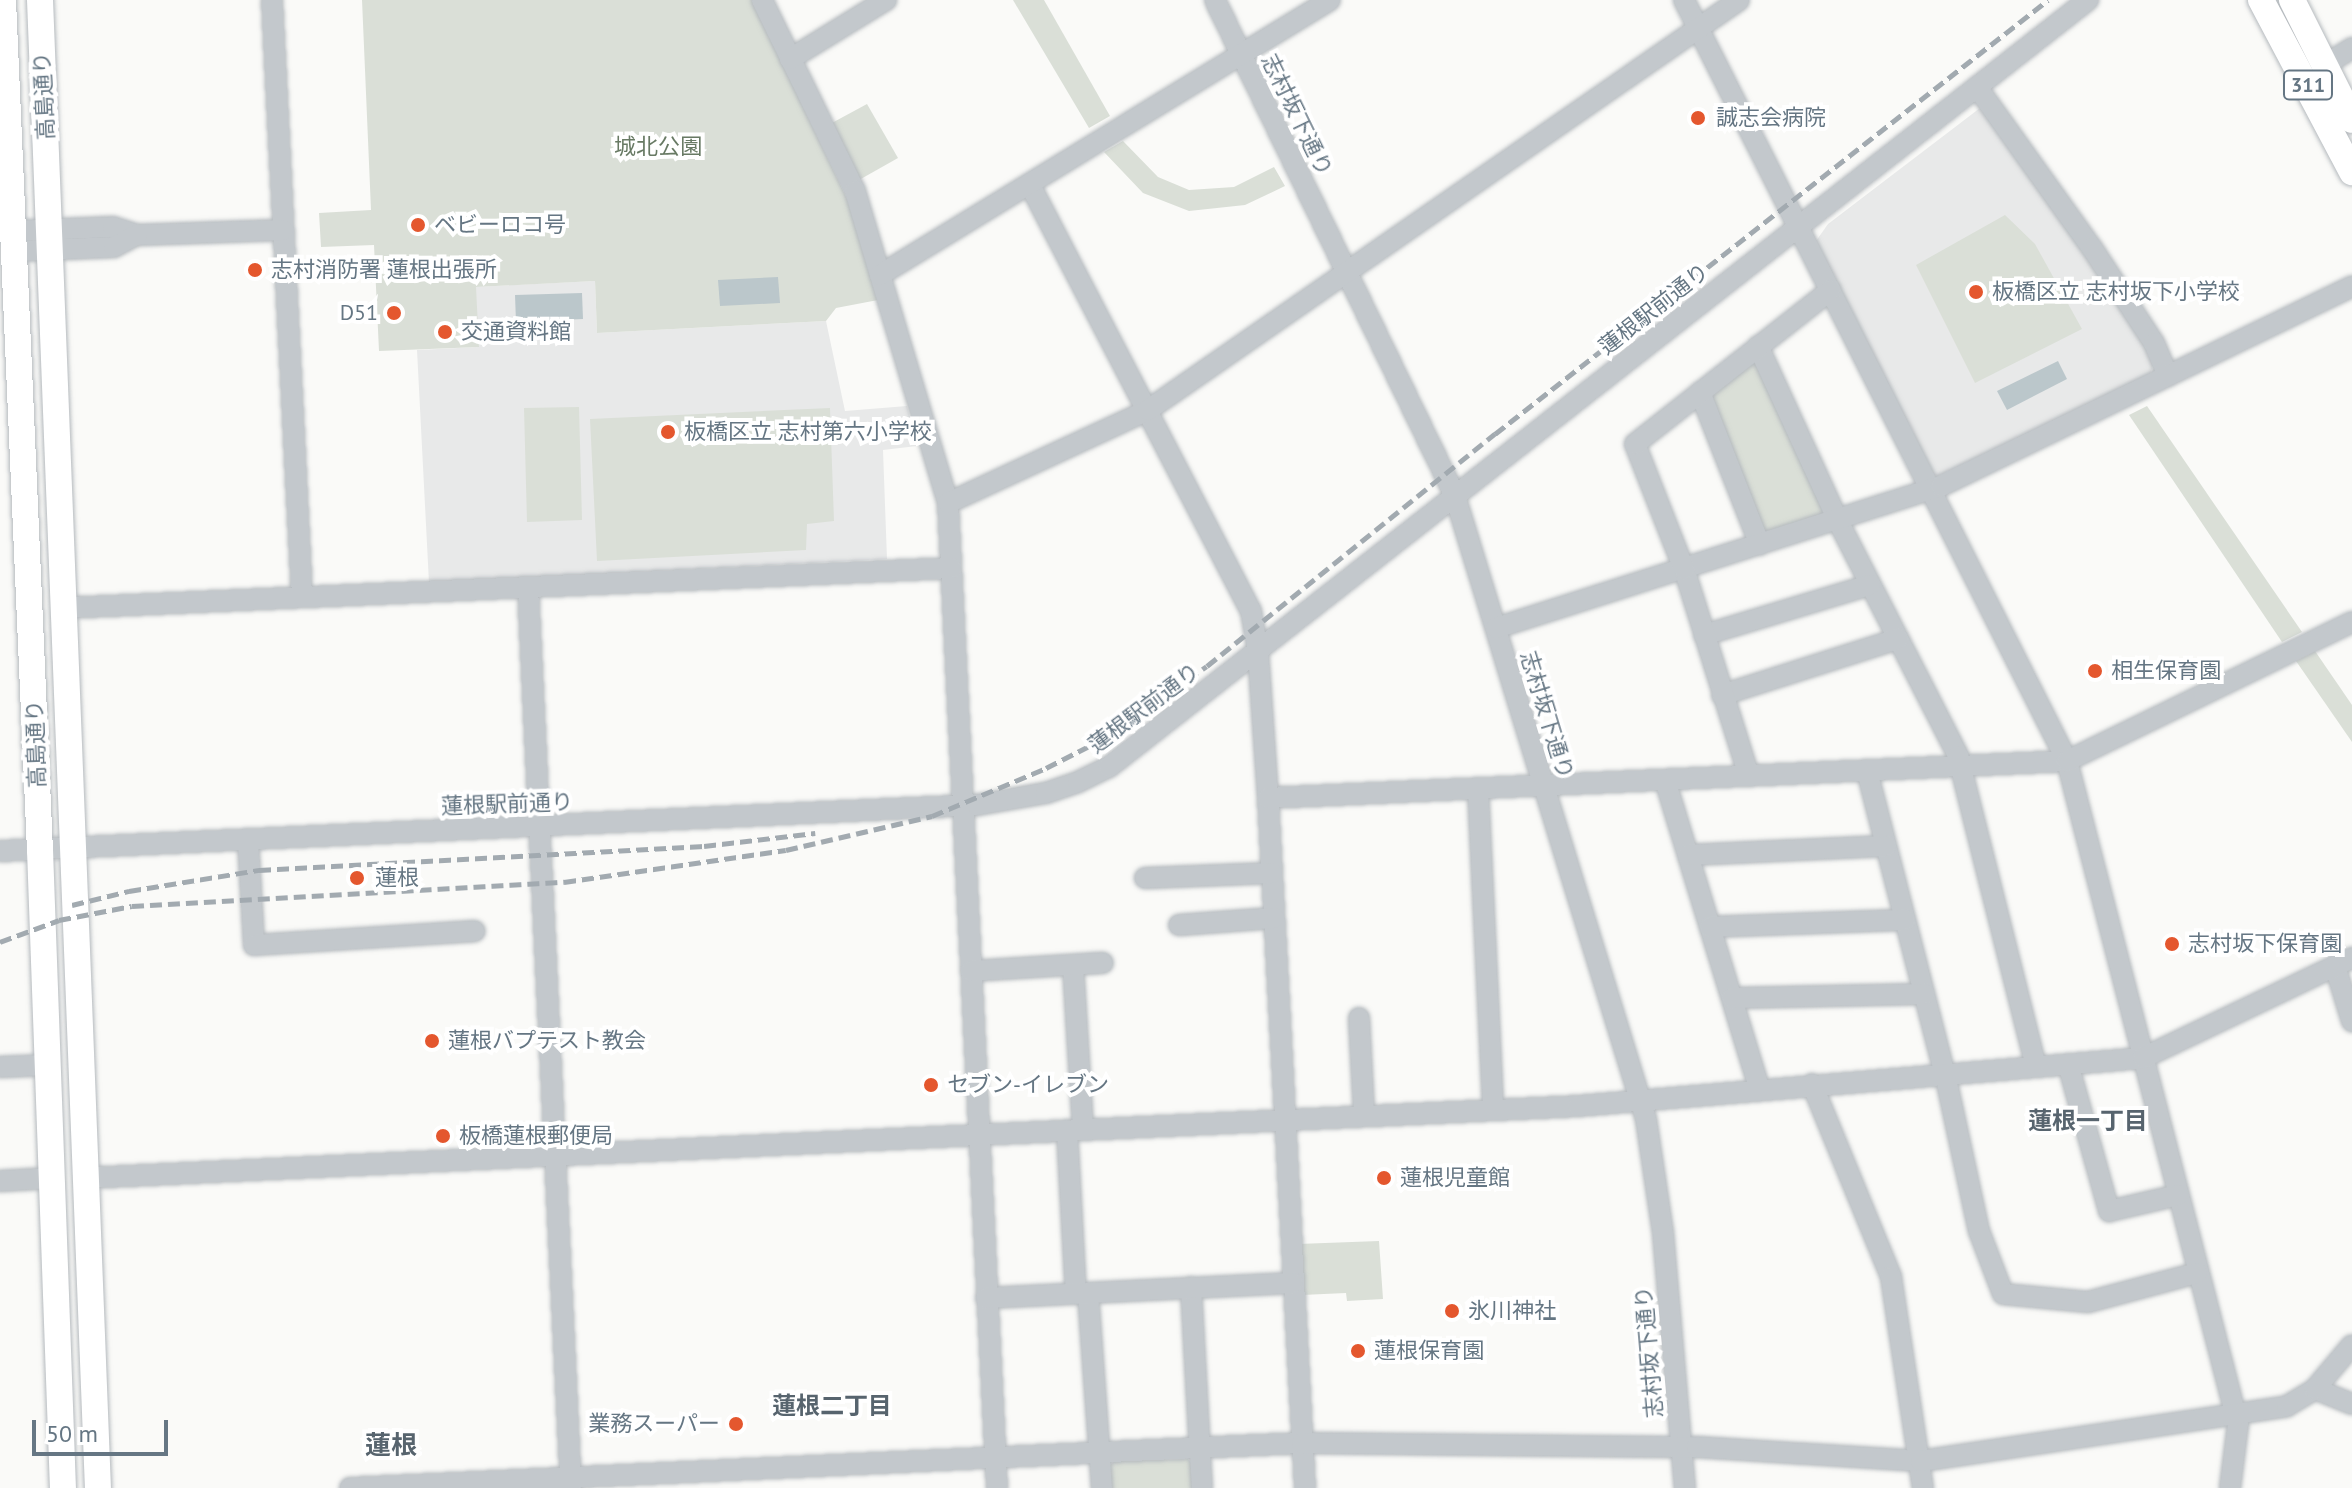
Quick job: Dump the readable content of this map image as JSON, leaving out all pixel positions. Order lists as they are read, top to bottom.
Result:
{
  "streets": {
    "main road": ["311", "高島通り"],
    "street": ["志村坂下通り", "蓮根駅前通り"]
  },
  "crossings": [
    ["高島通り", "蓮根駅前通り"],
    ["志村坂下通り", "蓮根駅前通り"]
  ],
  "districts": ["蓮根一丁目", "蓮根二丁目", "蓮根"],
  "parks": ["城北公園"],
  "places": [
    "誠志会病院",
    "ベビーロコ号",
    "志村消防署 蓮根出張所",
    "板橋区立 志村坂下小学校",
    "D51",
    "交通資料館",
    "板橋区立 志村第六小学校",
    "相生保育園",
    "蓮根",
    "志村坂下保育園",
    "蓮根バプテスト教会",
    "セブン-イレブン",
    "板橋蓮根郵便局",
    "蓮根児童館",
    "氷川神社",
    "蓮根保育園",
    "業務スーパー"
  ],
  "scale_bar": "50 m"
}
